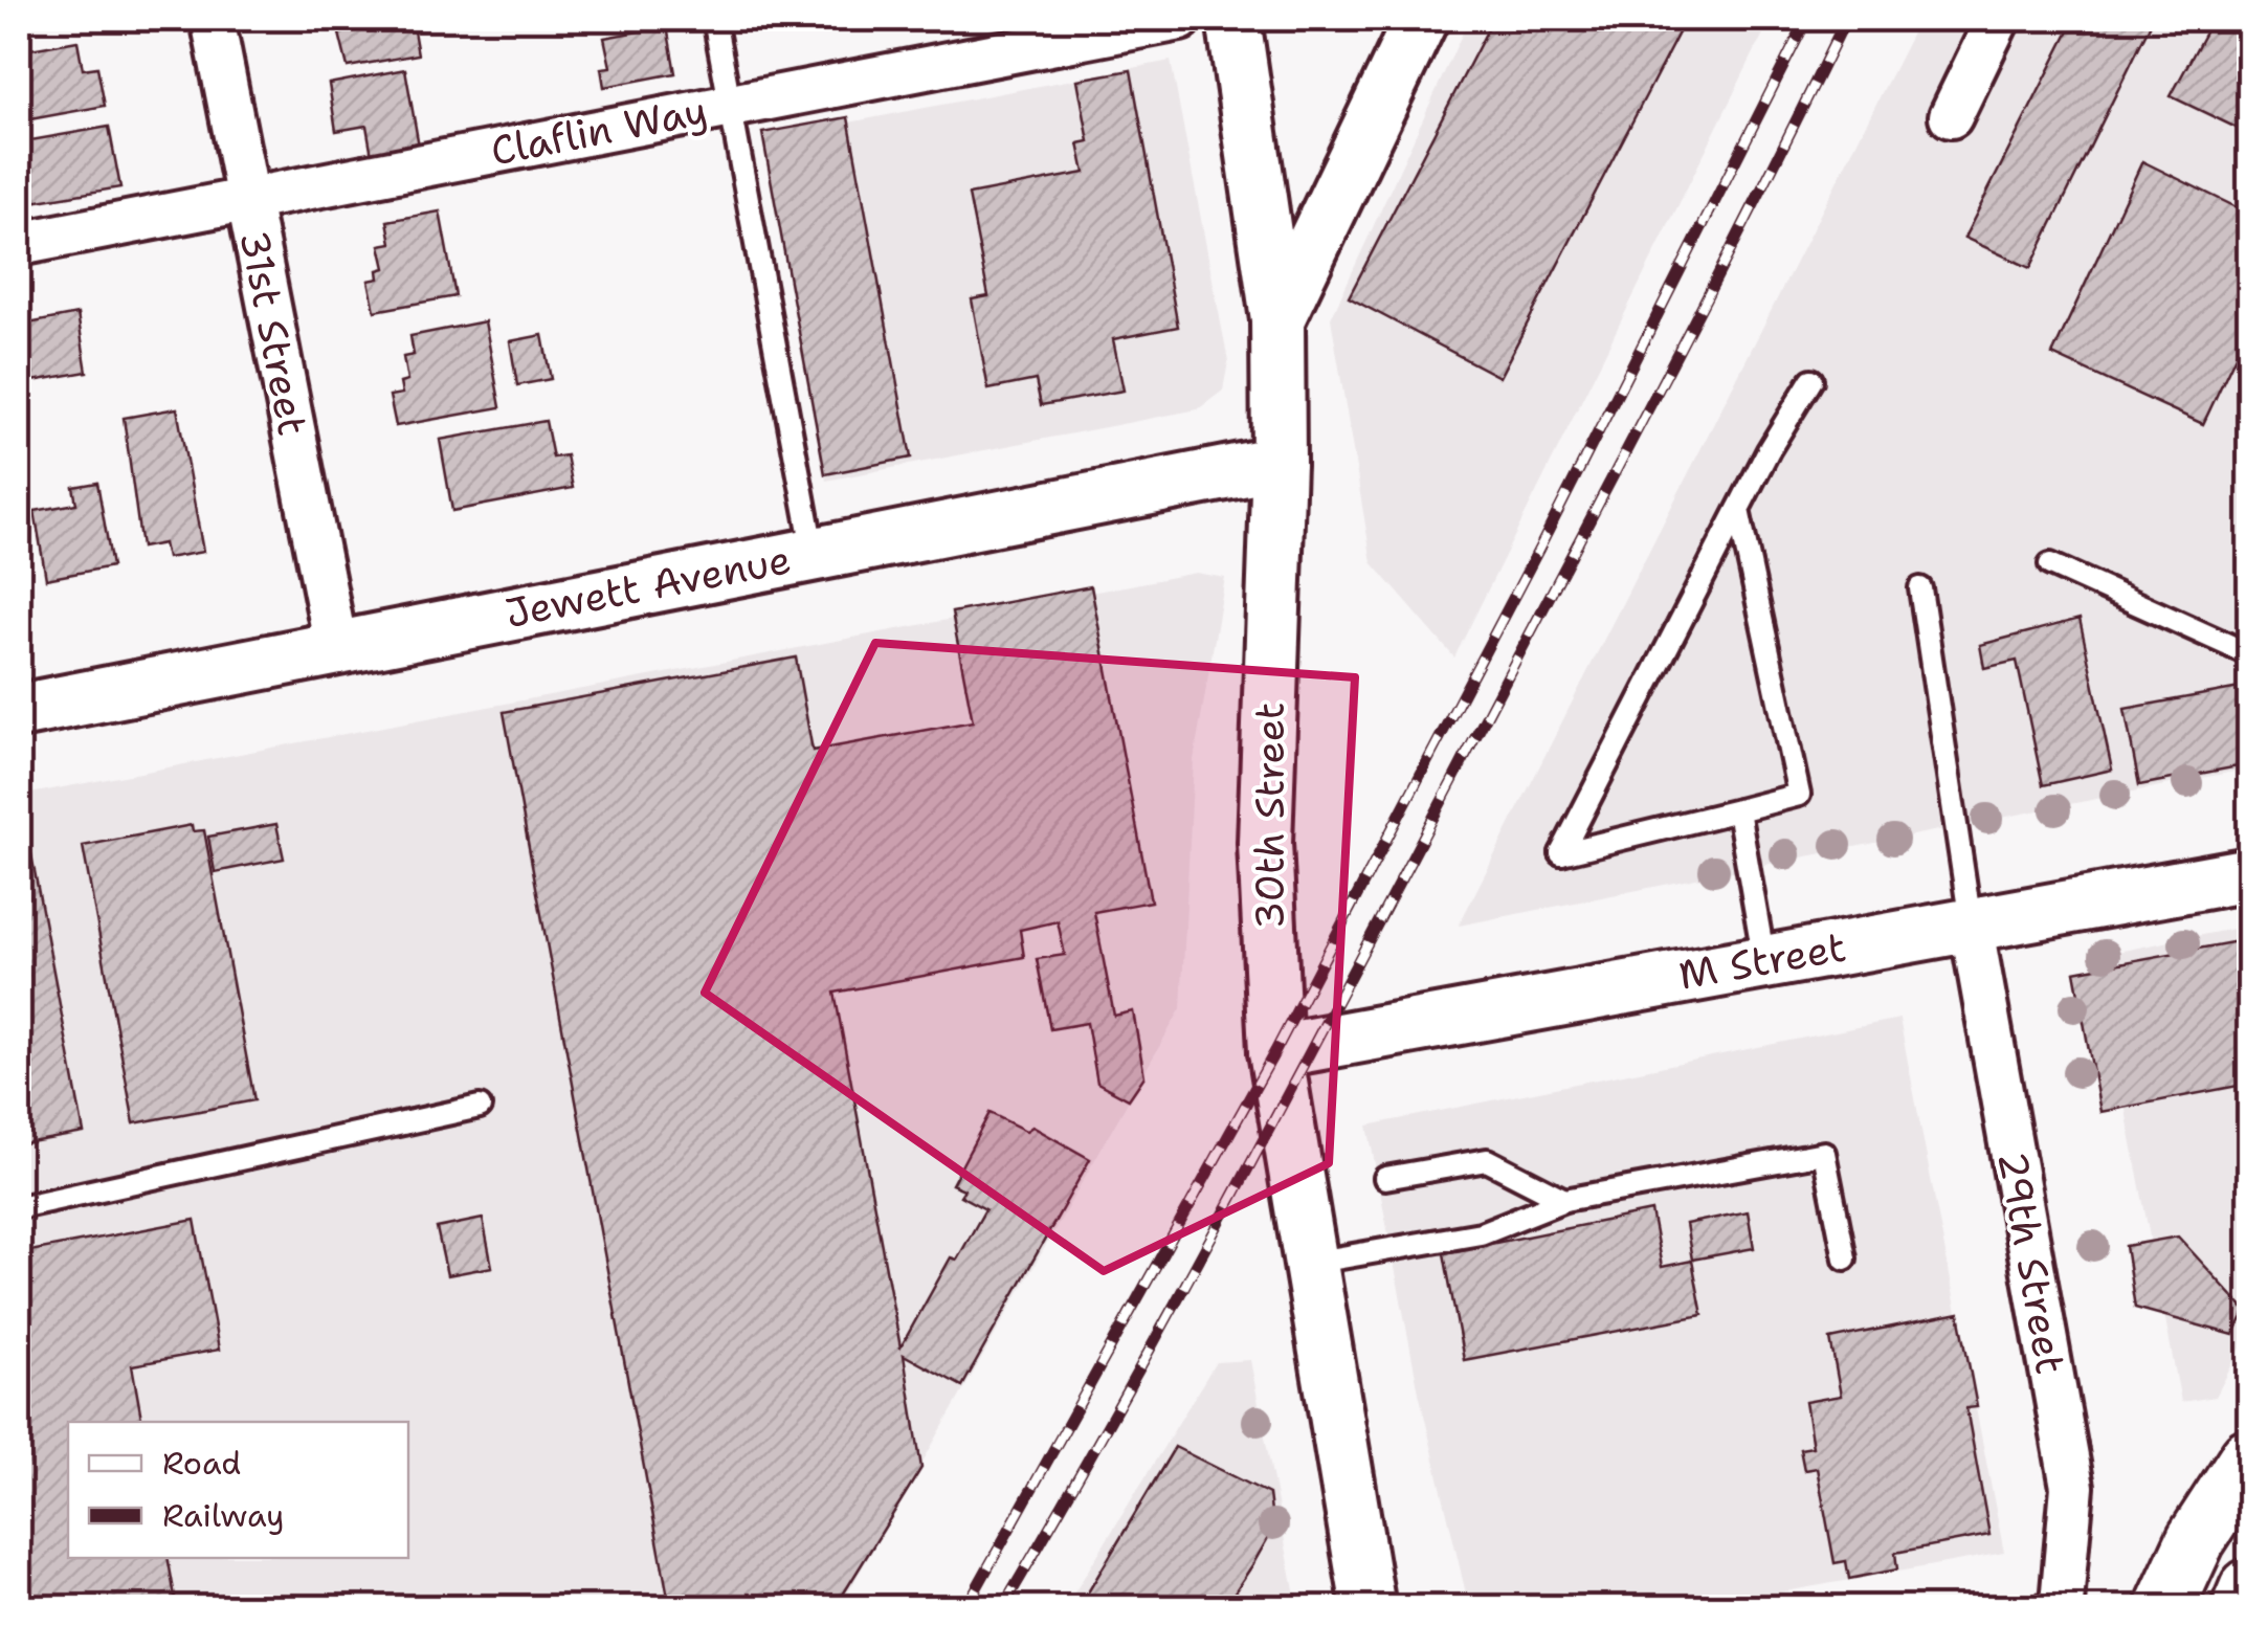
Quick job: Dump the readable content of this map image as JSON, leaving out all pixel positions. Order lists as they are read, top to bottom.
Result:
{
  "streets": {
    "street": [
      "Claflin Way",
      "31st Street",
      "Jewett Avenue",
      "30th Street",
      "M Street",
      "29th Street"
    ]
  },
  "crossings": [
    ["Claflin Way", "31st Street"],
    ["31st Street", "Jewett Avenue"],
    ["Jewett Avenue", "30th Street"],
    ["30th Street", "M Street"],
    ["M Street", "29th Street"]
  ],
  "legend": ["Road", "Railway"]
}
